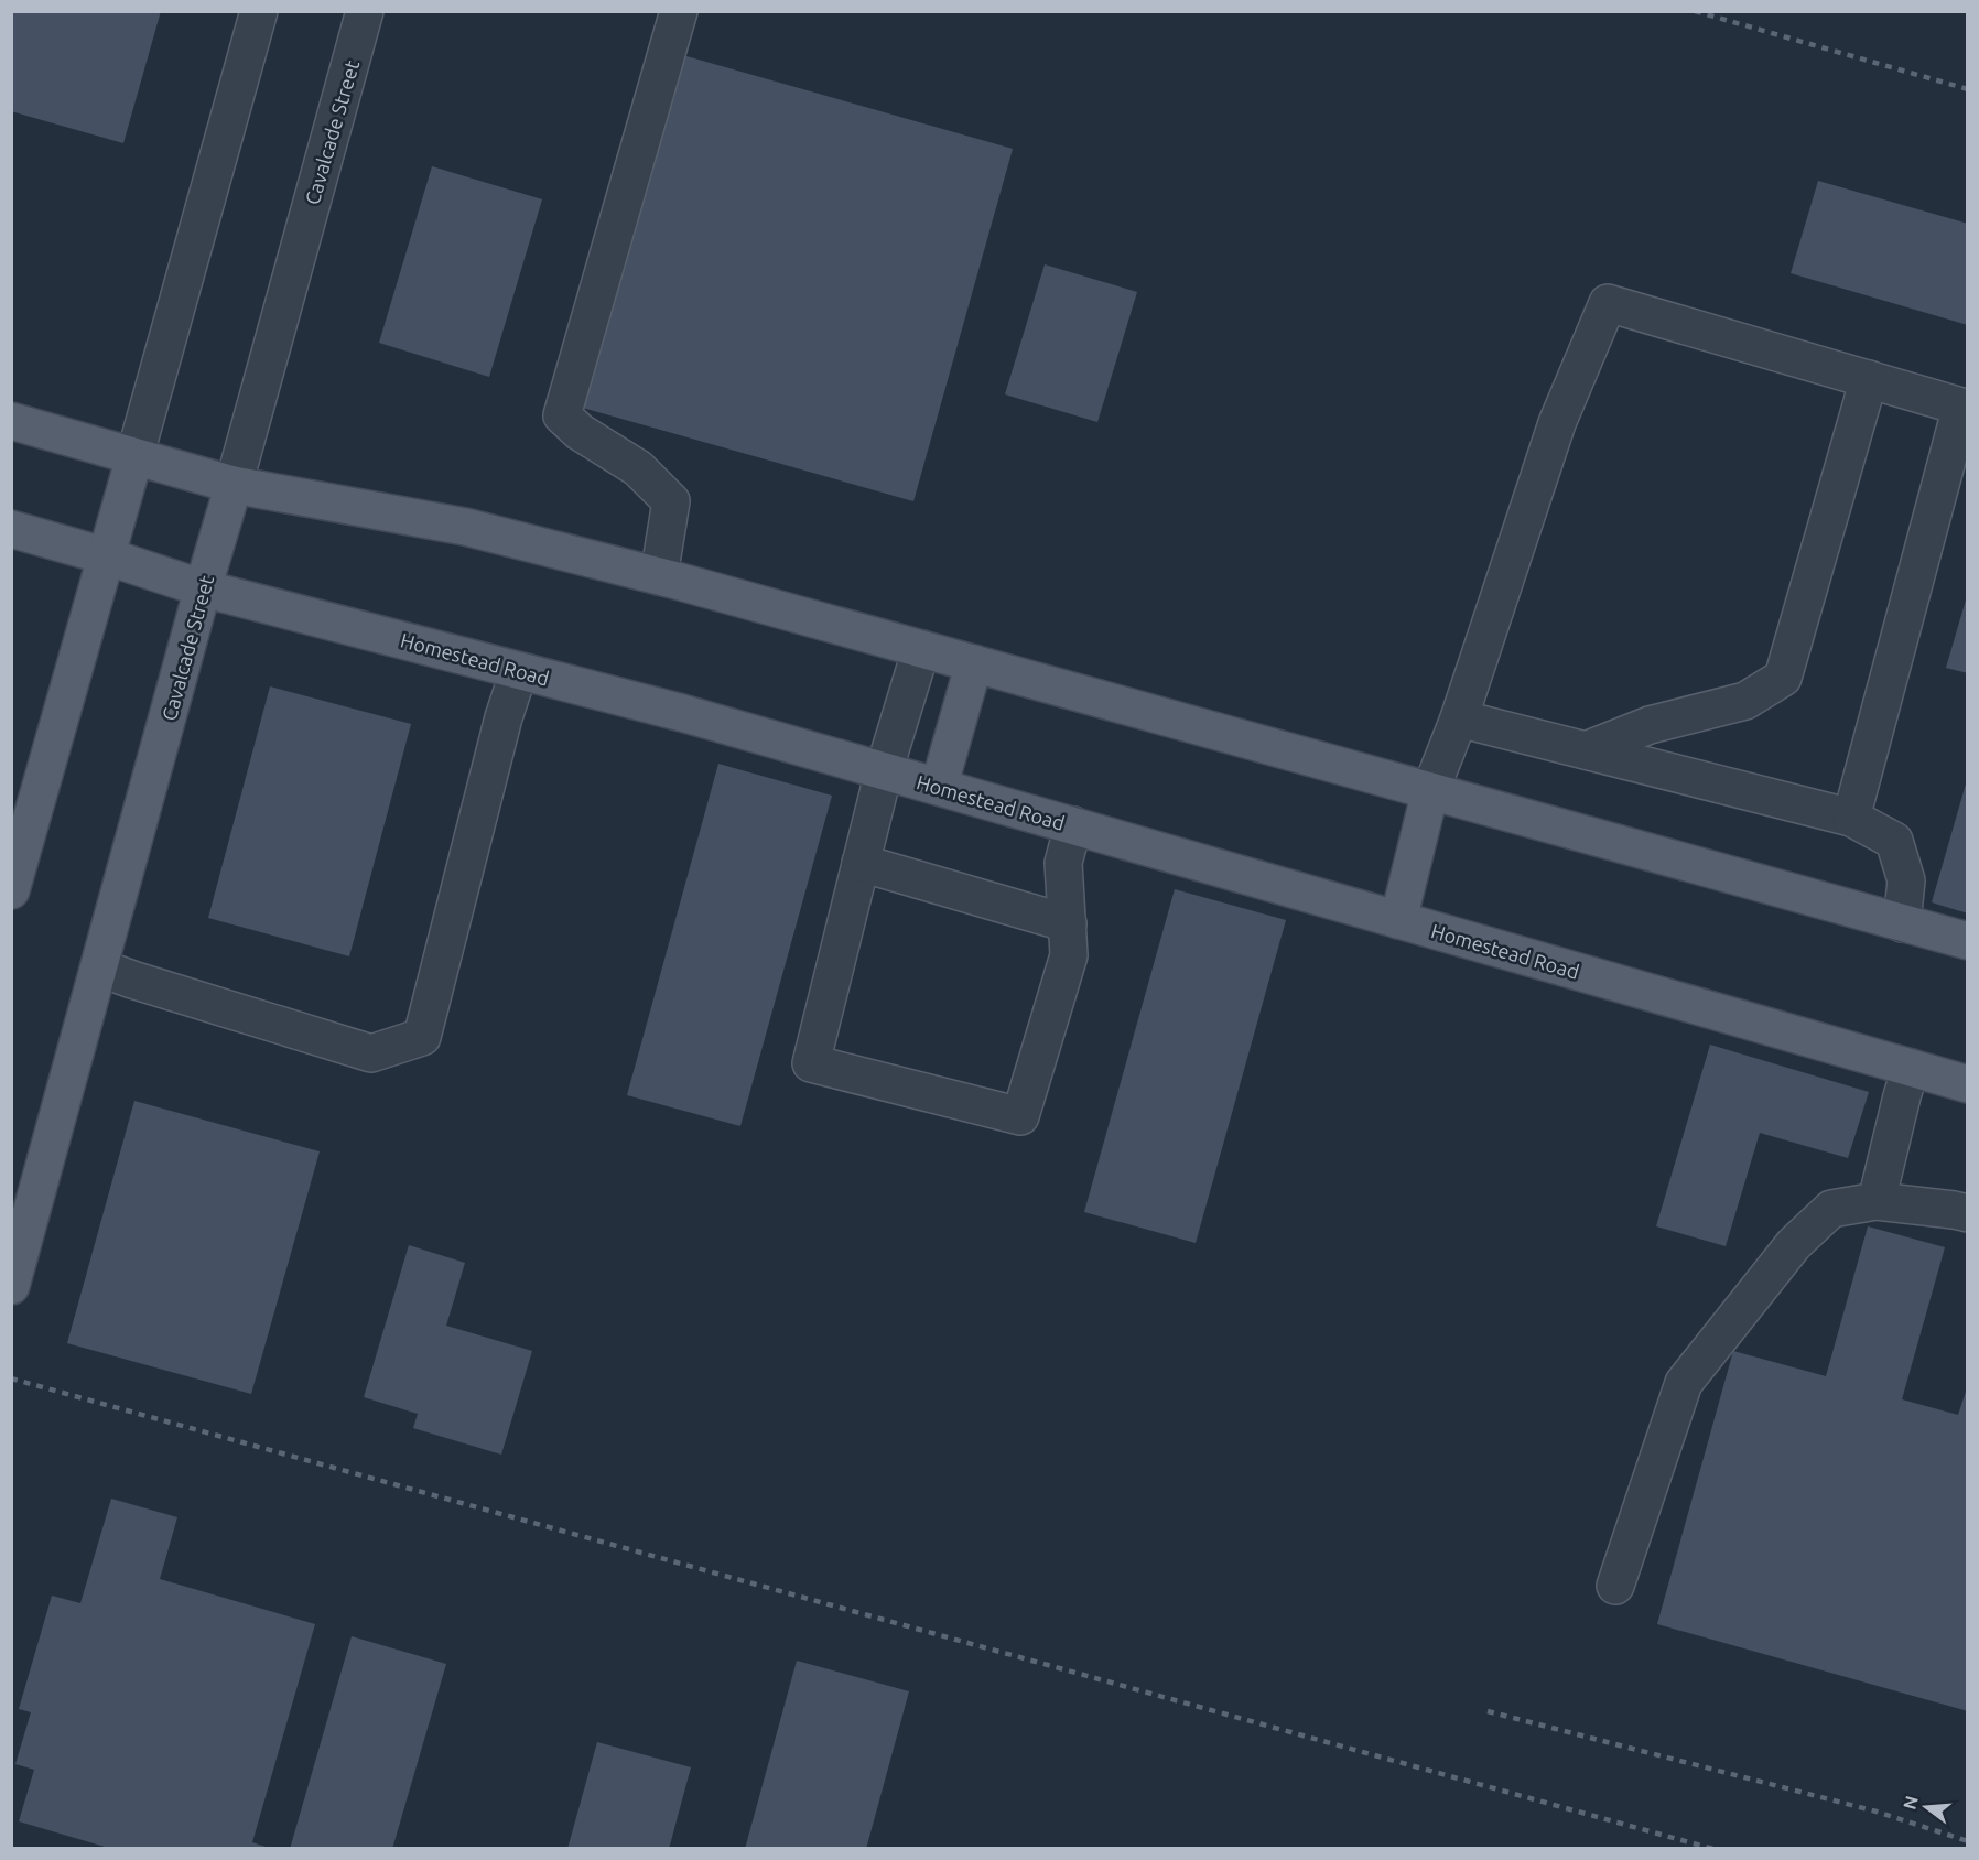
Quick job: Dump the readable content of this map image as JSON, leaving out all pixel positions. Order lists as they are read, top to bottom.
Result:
{
  "streets": {
    "main road": ["Cavalcade Street", "Homestead Road"]
  },
  "crossings": [
    ["Cavalcade Street", "Homestead Road"]
  ],
  "north": "left"
}
